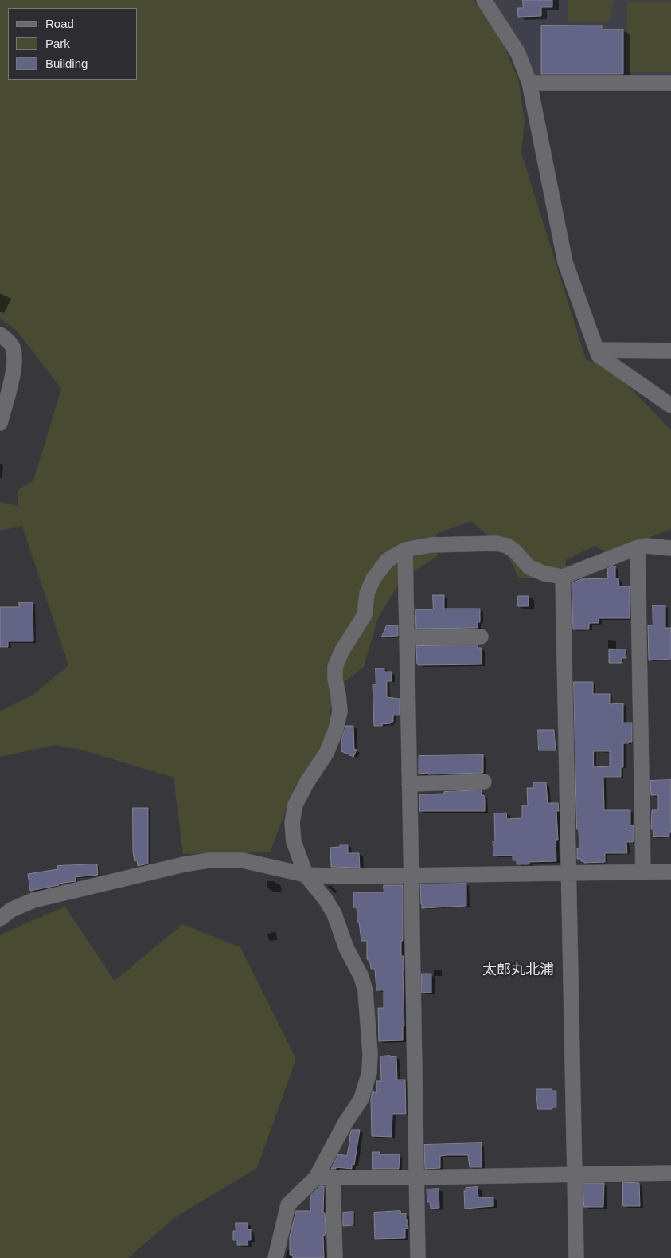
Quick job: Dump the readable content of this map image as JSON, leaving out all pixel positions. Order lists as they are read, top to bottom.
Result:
{
  "districts": ["太郎丸北浦"],
  "legend": ["Road", "Park", "Building"]
}
